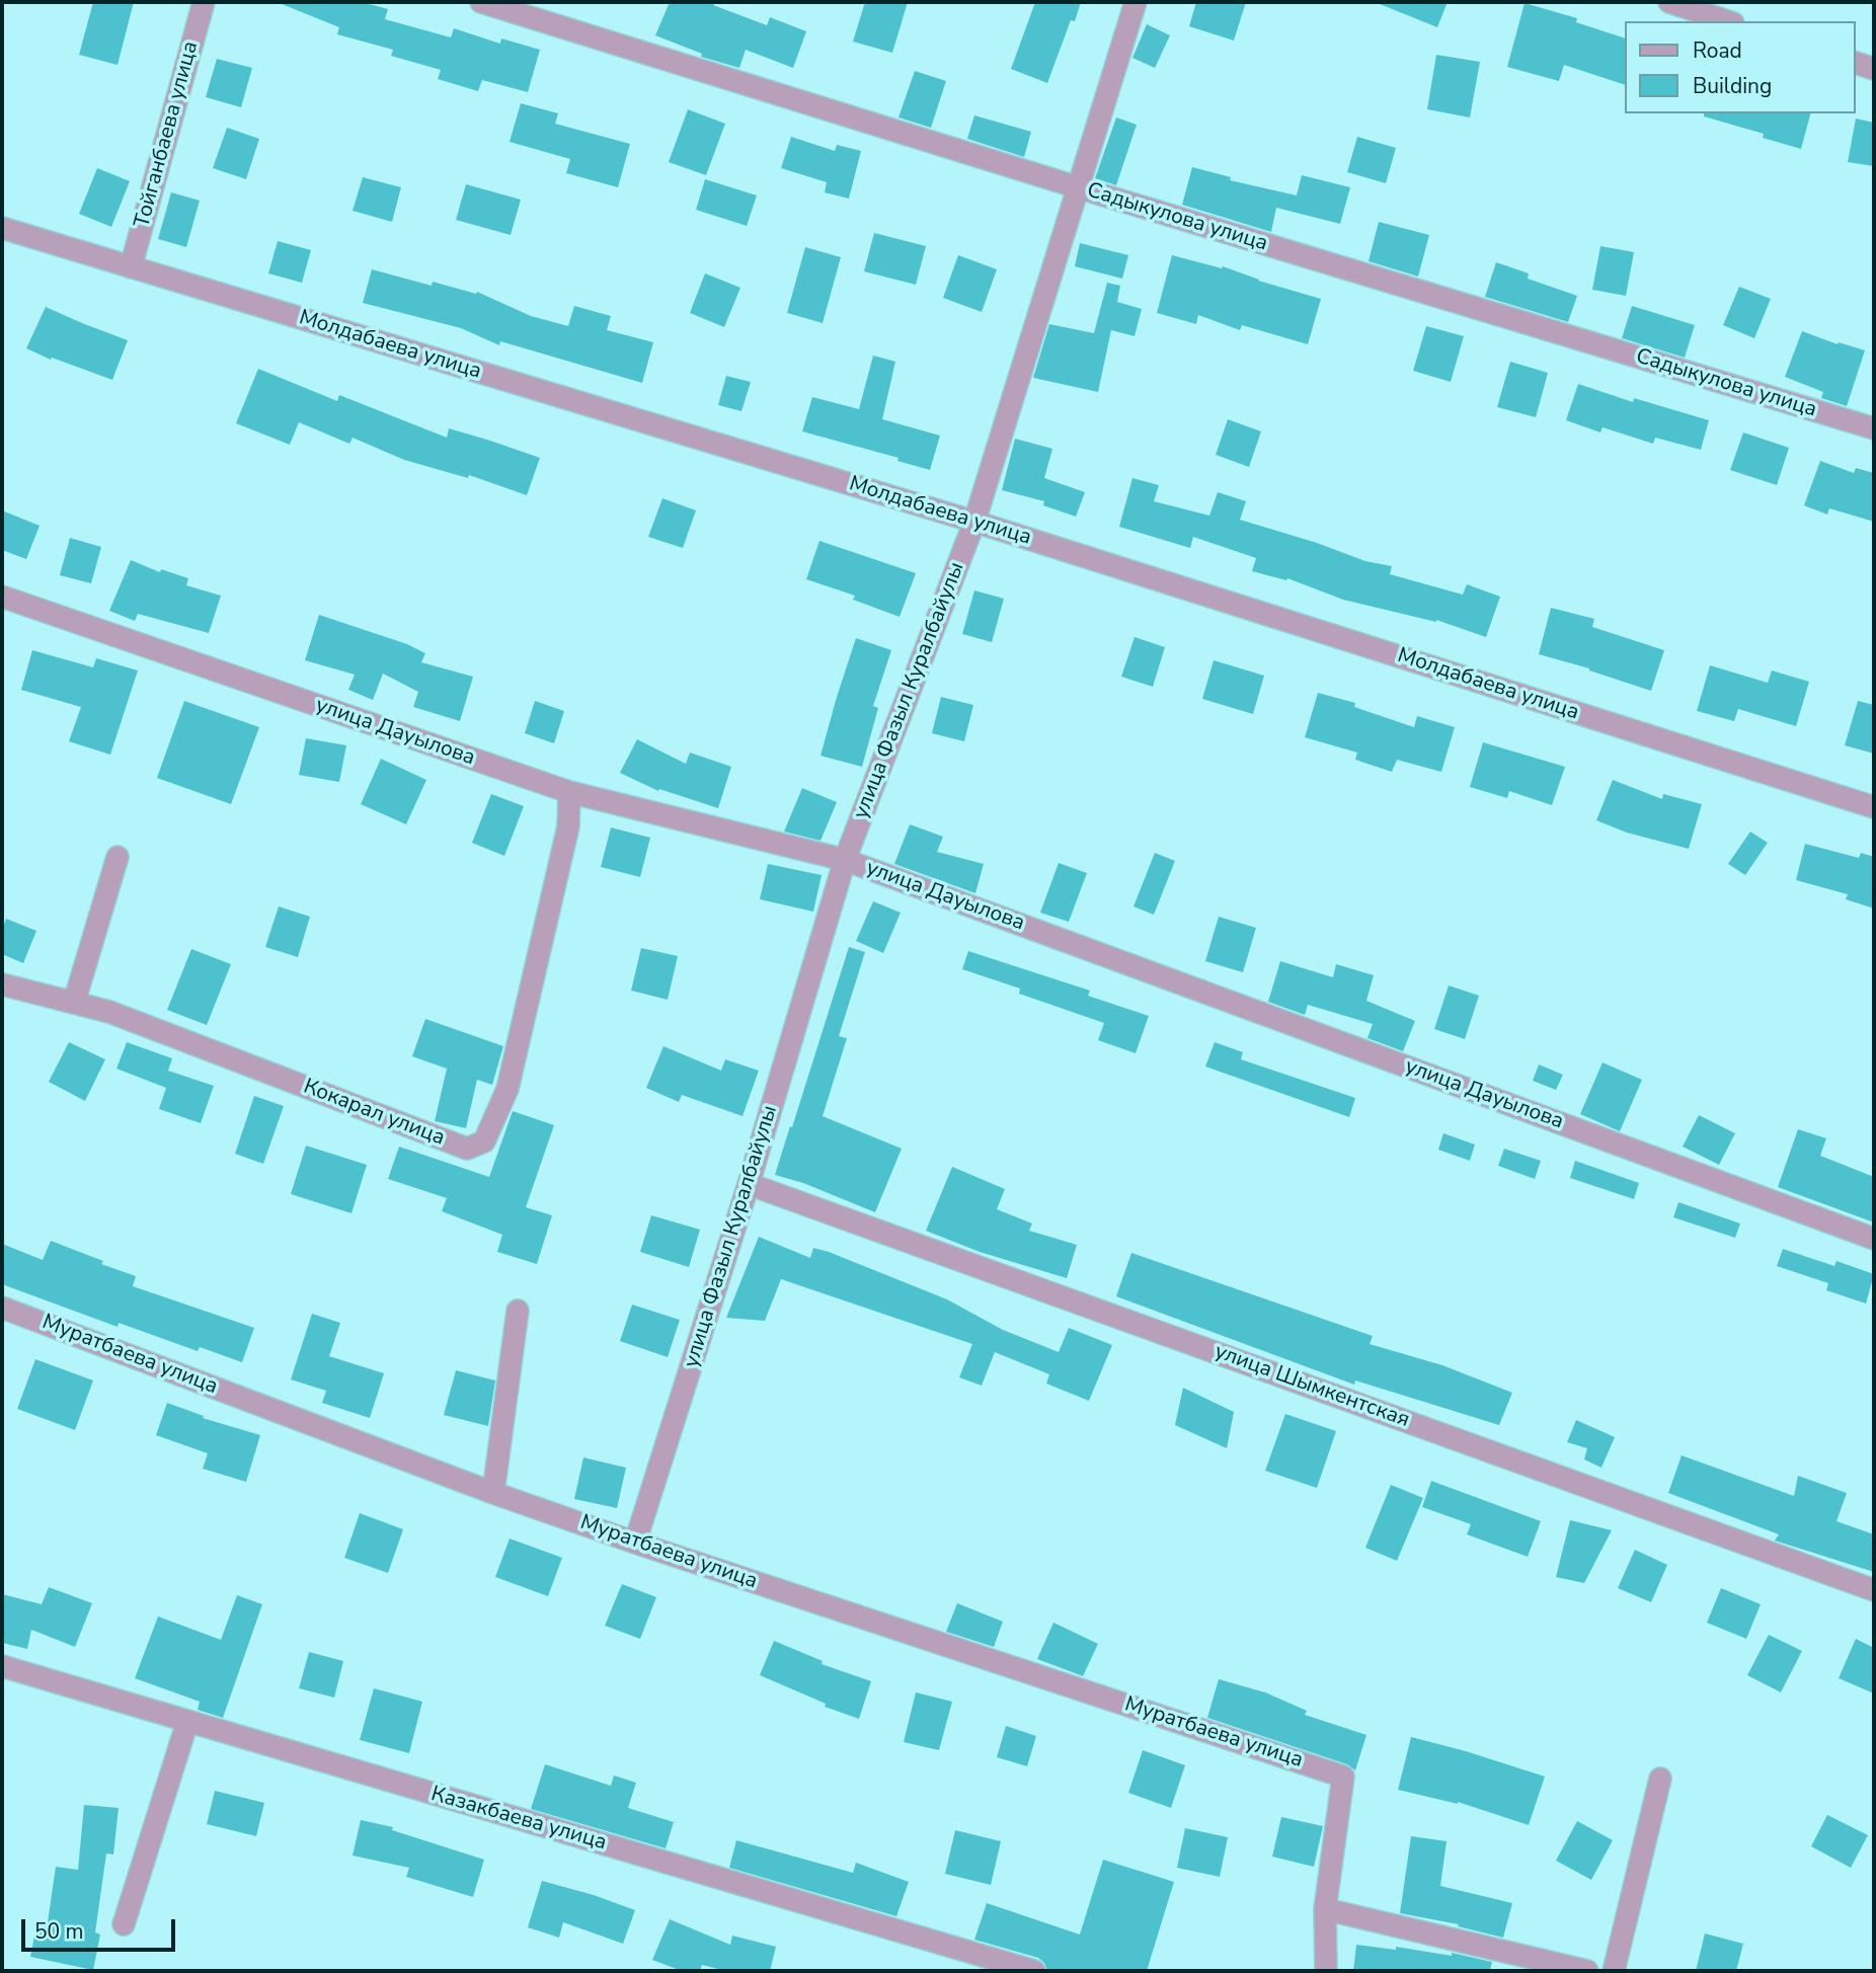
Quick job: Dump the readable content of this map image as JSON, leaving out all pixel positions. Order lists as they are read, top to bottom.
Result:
{
  "streets": {
    "street": [
      "Тойганбаева улица",
      "Садыкулова улица",
      "Молдабаева улица",
      "улица Фазыл Куралбайулы",
      "улица Дауылова",
      "Кокарал улица",
      "Муратбаева улица",
      "улица Шымкентская",
      "Казакбаева улица"
    ]
  },
  "crossings": [
    ["Тойганбаева улица", "Молдабаева улица"],
    ["Садыкулова улица", "улица Фазыл Куралбайулы"],
    ["Молдабаева улица", "улица Фазыл Куралбайулы"],
    ["улица Фазыл Куралбайулы", "улица Дауылова"],
    ["улица Фазыл Куралбайулы", "Муратбаева улица"],
    ["улица Фазыл Куралбайулы", "улица Шымкентская"],
    ["улица Дауылова", "Кокарал улица"]
  ],
  "legend": ["Road", "Building"],
  "scale_bar": "50 m"
}
